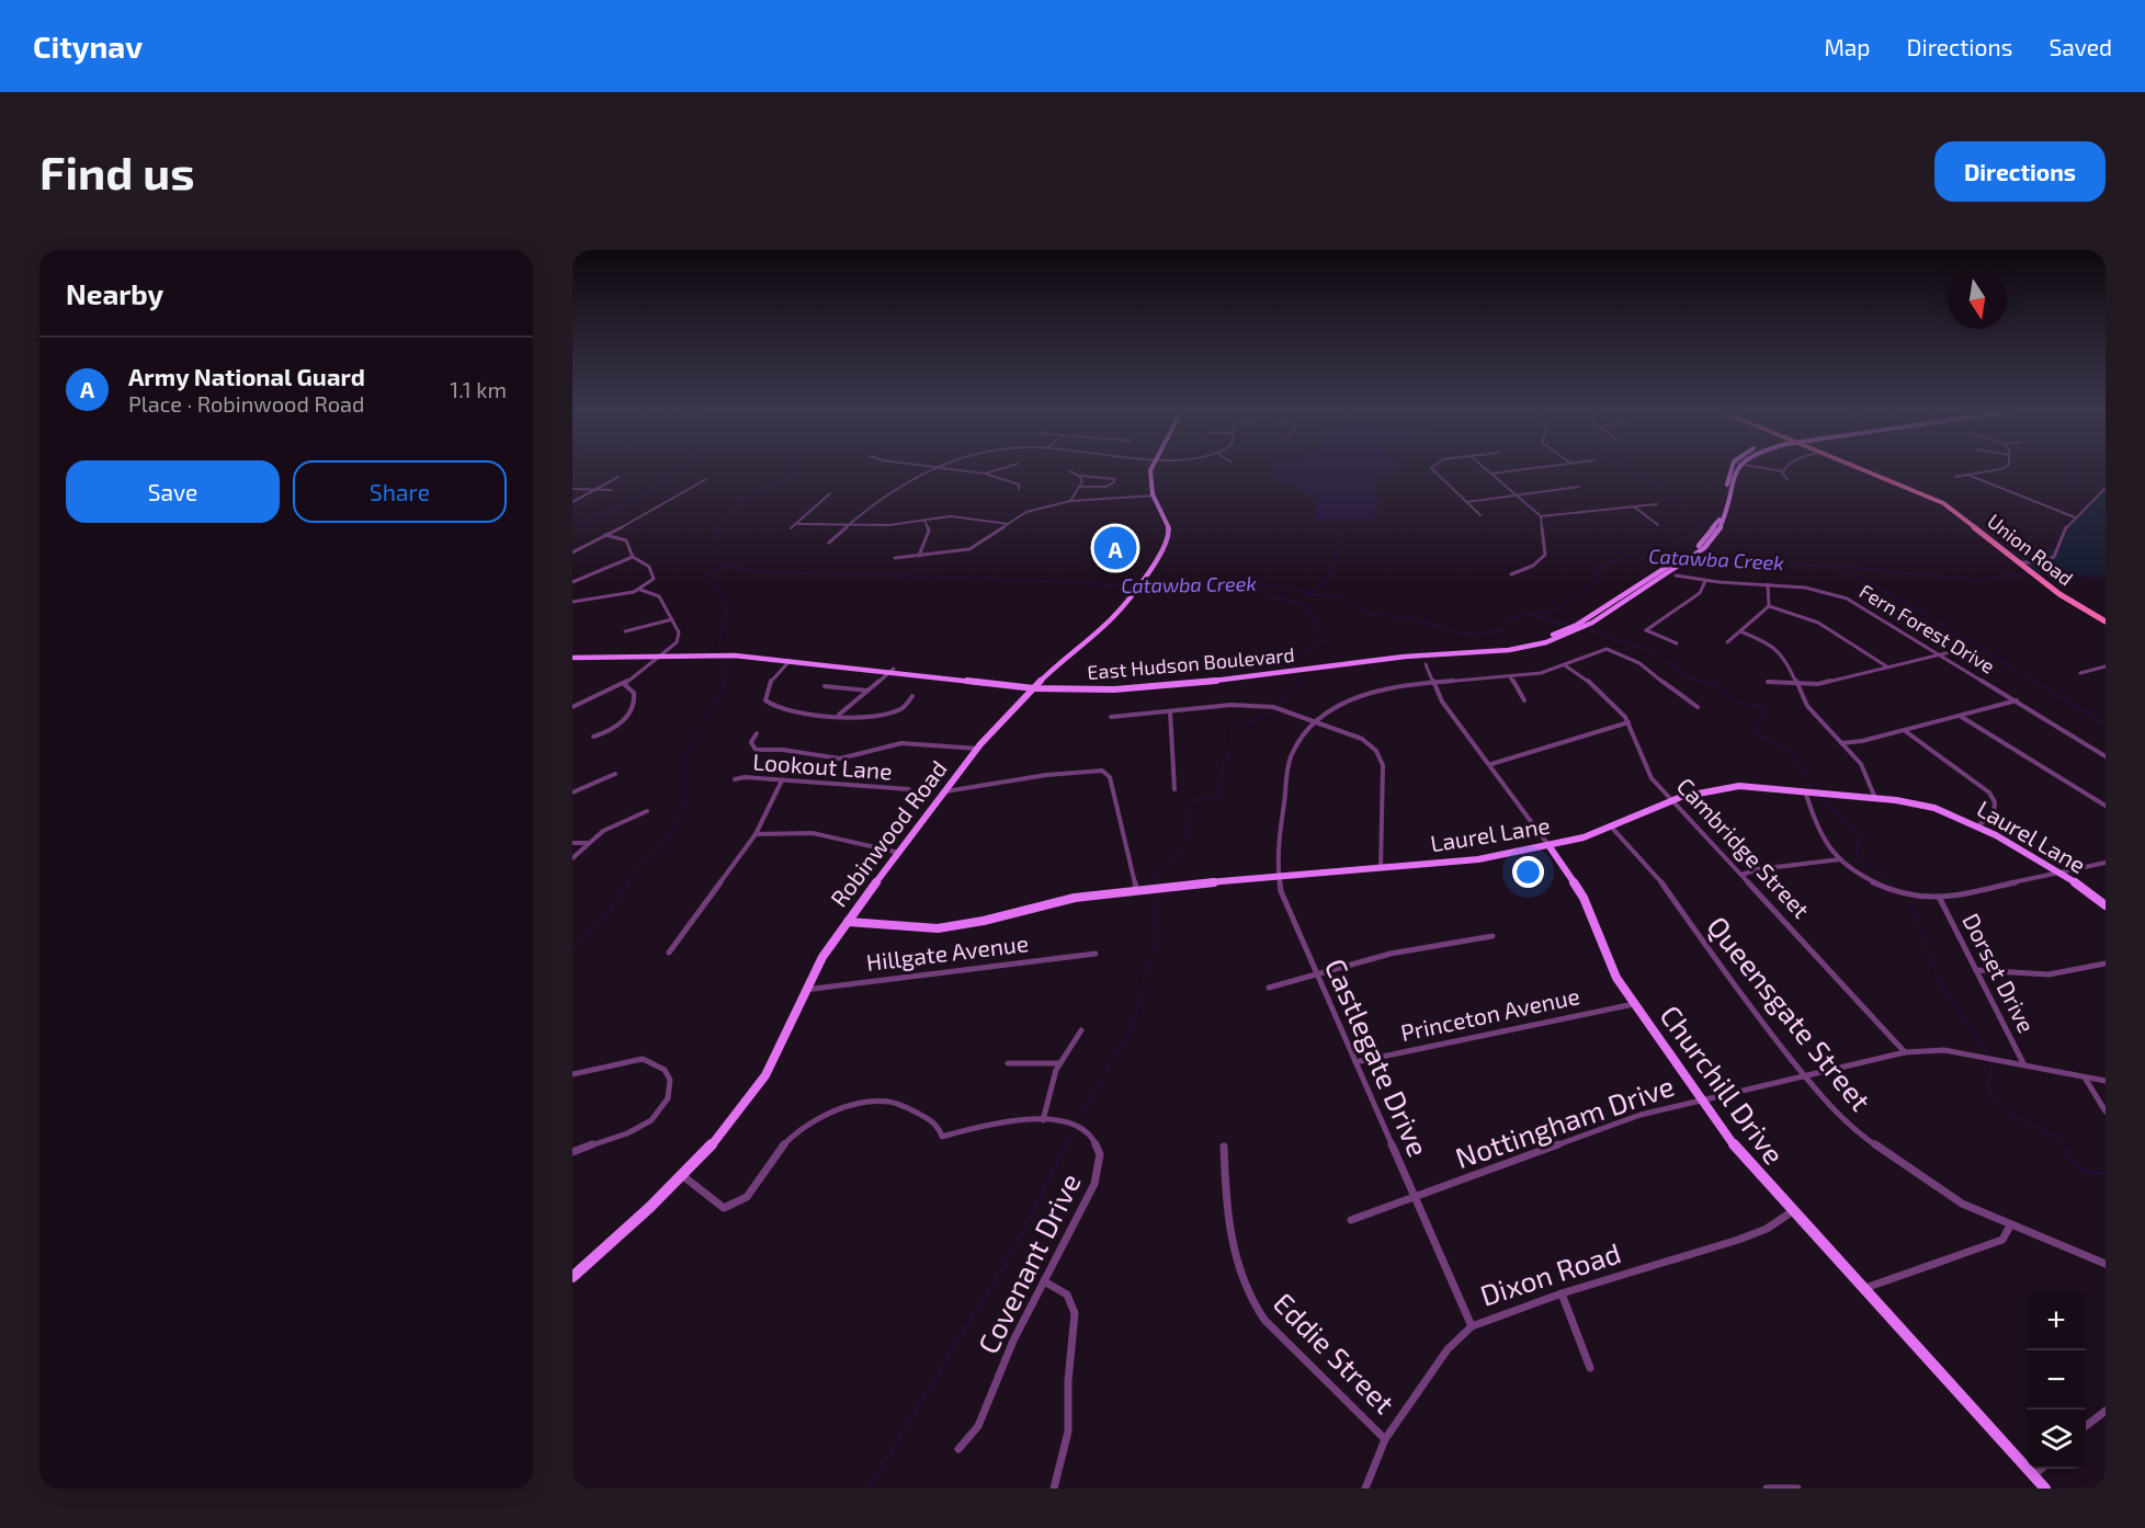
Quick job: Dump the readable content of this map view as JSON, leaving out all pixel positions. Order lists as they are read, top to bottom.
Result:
{
  "streets": {
    "main road": [
      "Union Road",
      "East Hudson Boulevard",
      "Robinwood Road",
      "Laurel Lane",
      "Churchill Drive"
    ],
    "street": [
      "Fern Forest Drive",
      "Lookout Lane",
      "Cambridge Street",
      "Hillgate Avenue",
      "Dorset Drive",
      "Queensgate Street",
      "Princeton Avenue",
      "Castlegate Drive",
      "Nottingham Drive",
      "Covenant Drive",
      "Dixon Road",
      "Eddie Street"
    ]
  },
  "crossings": [
    ["East Hudson Boulevard", "Robinwood Road"],
    ["Robinwood Road", "Laurel Lane"],
    ["Robinwood Road", "Hillgate Avenue"],
    ["Robinwood Road", "Covenant Drive"],
    ["Laurel Lane", "Cambridge Street"],
    ["Laurel Lane", "Queensgate Street"],
    ["Laurel Lane", "Castlegate Drive"],
    ["Laurel Lane", "Churchill Drive"],
    ["Cambridge Street", "Castlegate Drive"],
    ["Cambridge Street", "Nottingham Drive"],
    ["Dorset Drive", "Nottingham Drive"],
    ["Queensgate Street", "Nottingham Drive"],
    ["Princeton Avenue", "Castlegate Drive"],
    ["Princeton Avenue", "Churchill Drive"],
    ["Castlegate Drive", "Churchill Drive"],
    ["Castlegate Drive", "Nottingham Drive"],
    ["Castlegate Drive", "Dixon Road"],
    ["Churchill Drive", "Nottingham Drive"],
    ["Churchill Drive", "Dixon Road"],
    ["Dixon Road", "Eddie Street"]
  ],
  "water": ["Catawba Creek"],
  "north": "bottom",
  "page": {
    "header": "Citynav",
    "nav": ["Map", "Directions", "Saved"],
    "buttons": [
      "Directions",
      ["Save", "Share"]
    ],
    "title": "Find us",
    "heading": "Nearby",
    "list": [
      {
        "mark": "A",
        "name": "Army National Guard",
        "note": "Place · Robinwood Road",
        "value": "1.1 km"
      }
    ],
    "pins": "A",
    "map_buttons": ["+", "−"]
  }
}
